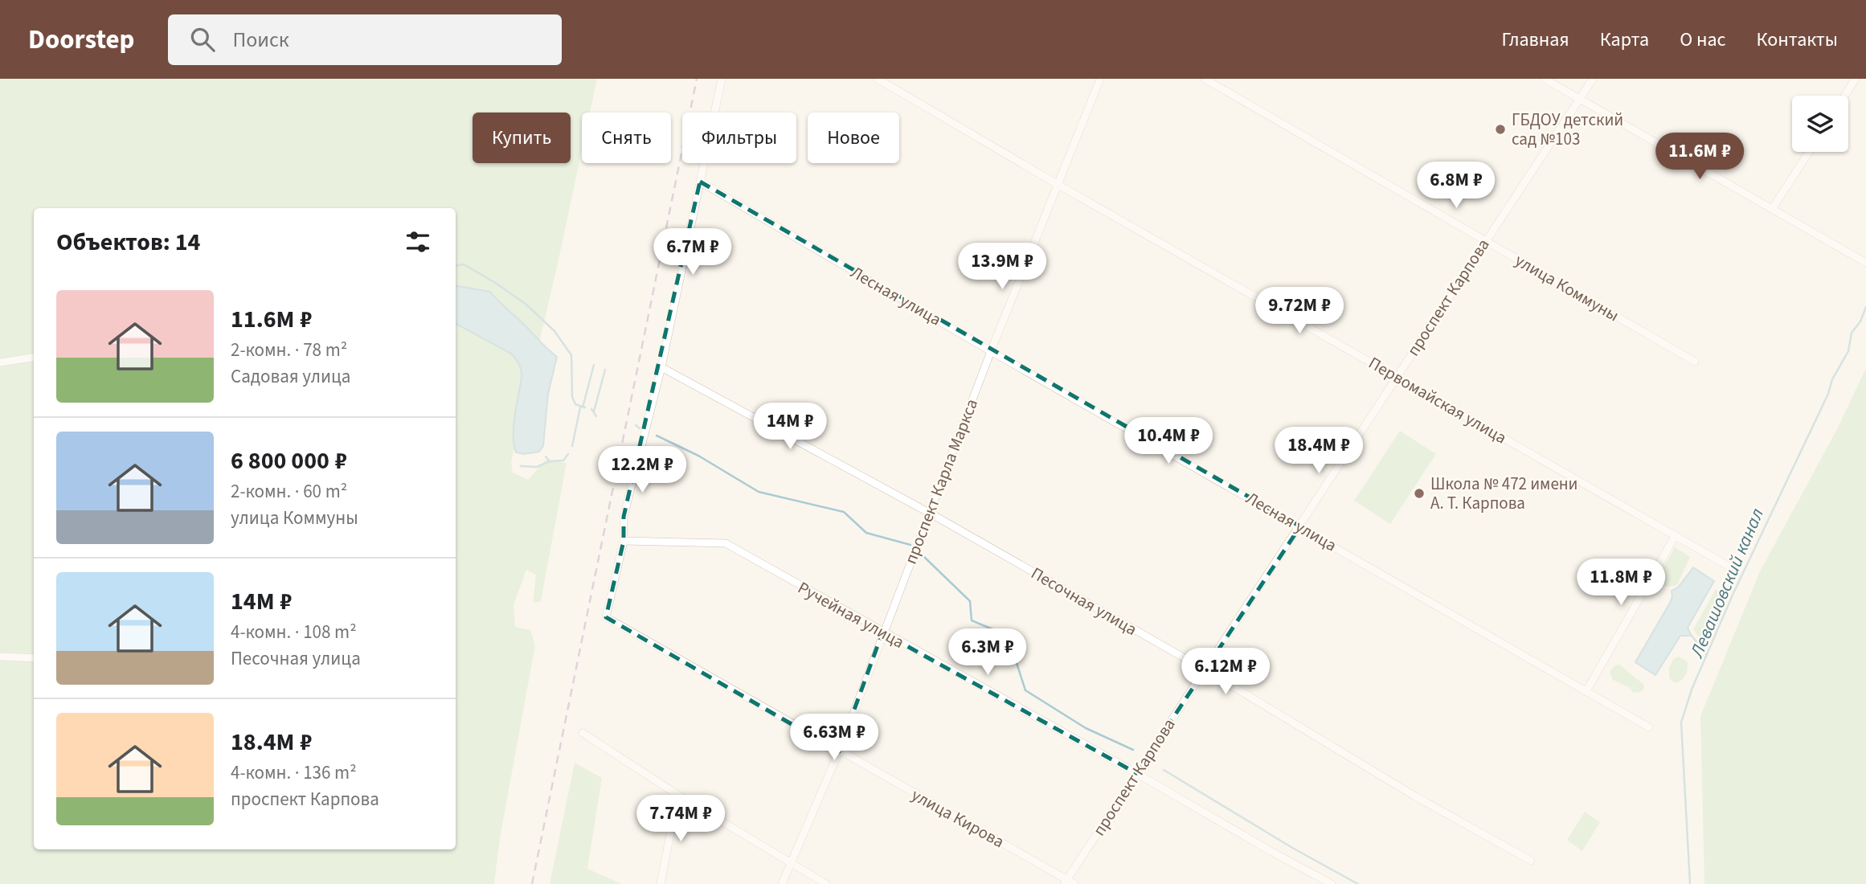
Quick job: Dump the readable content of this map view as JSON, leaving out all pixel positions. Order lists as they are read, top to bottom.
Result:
{
  "streets": {
    "street": [
      "улица Коммуны",
      "Лесная улица",
      "проспект Карпова",
      "Первомайская улица",
      "проспект Карла Маркса",
      "Песочная улица",
      "Ручейная улица",
      "улица Кирова"
    ]
  },
  "crossings": [
    ["улица Коммуны", "проспект Карпова"],
    ["Лесная улица", "проспект Карпова"],
    ["Лесная улица", "проспект Карла Маркса"],
    ["проспект Карпова", "Первомайская улица"],
    ["проспект Карпова", "Песочная улица"],
    ["проспект Карпова", "Ручейная улица"],
    ["проспект Карпова", "улица Кирова"],
    ["Первомайская улица", "проспект Карла Маркса"],
    ["проспект Карла Маркса", "Песочная улица"],
    ["проспект Карла Маркса", "Ручейная улица"],
    ["проспект Карла Маркса", "улица Кирова"],
    ["Ручейная улица", "улица Кирова"]
  ],
  "water": ["Левашовский канал"],
  "places": ["ГБДОУ детский сад №103", "Школа № 472 имени А. Т. Карпова"],
  "page": {
    "header": "Doorstep",
    "search": "Поиск",
    "nav": [
      "Главная",
      "Карта",
      "О нас",
      "Контакты"
    ],
    "chip": [
      "Купить",
      "Снять",
      "Фильтры",
      "Новое"
    ],
    "price": [
      "11.6M ₽",
      "6.8M ₽",
      "6.7M ₽",
      "13.9M ₽",
      "9.72M ₽",
      "14M ₽",
      "10.4M ₽",
      "18.4M ₽",
      "12.2M ₽",
      "11.8M ₽",
      "6.3M ₽",
      "6.12M ₽",
      "6.63M ₽",
      "7.74M ₽"
    ],
    "heading": "Объектов: 14",
    "list": [
      {
        "name": "11.6M ₽",
        "note": "2-комн. · 78 m² · Садовая улица"
      },
      {
        "name": "6 800 000 ₽",
        "note": "2-комн. · 60 m² · улица Коммуны"
      },
      {
        "name": "14M ₽",
        "note": "4-комн. · 108 m² · Песочная улица"
      },
      {
        "name": "18.4M ₽",
        "note": "4-комн. · 136 m² · проспект Карпова"
      }
    ]
  }
}
